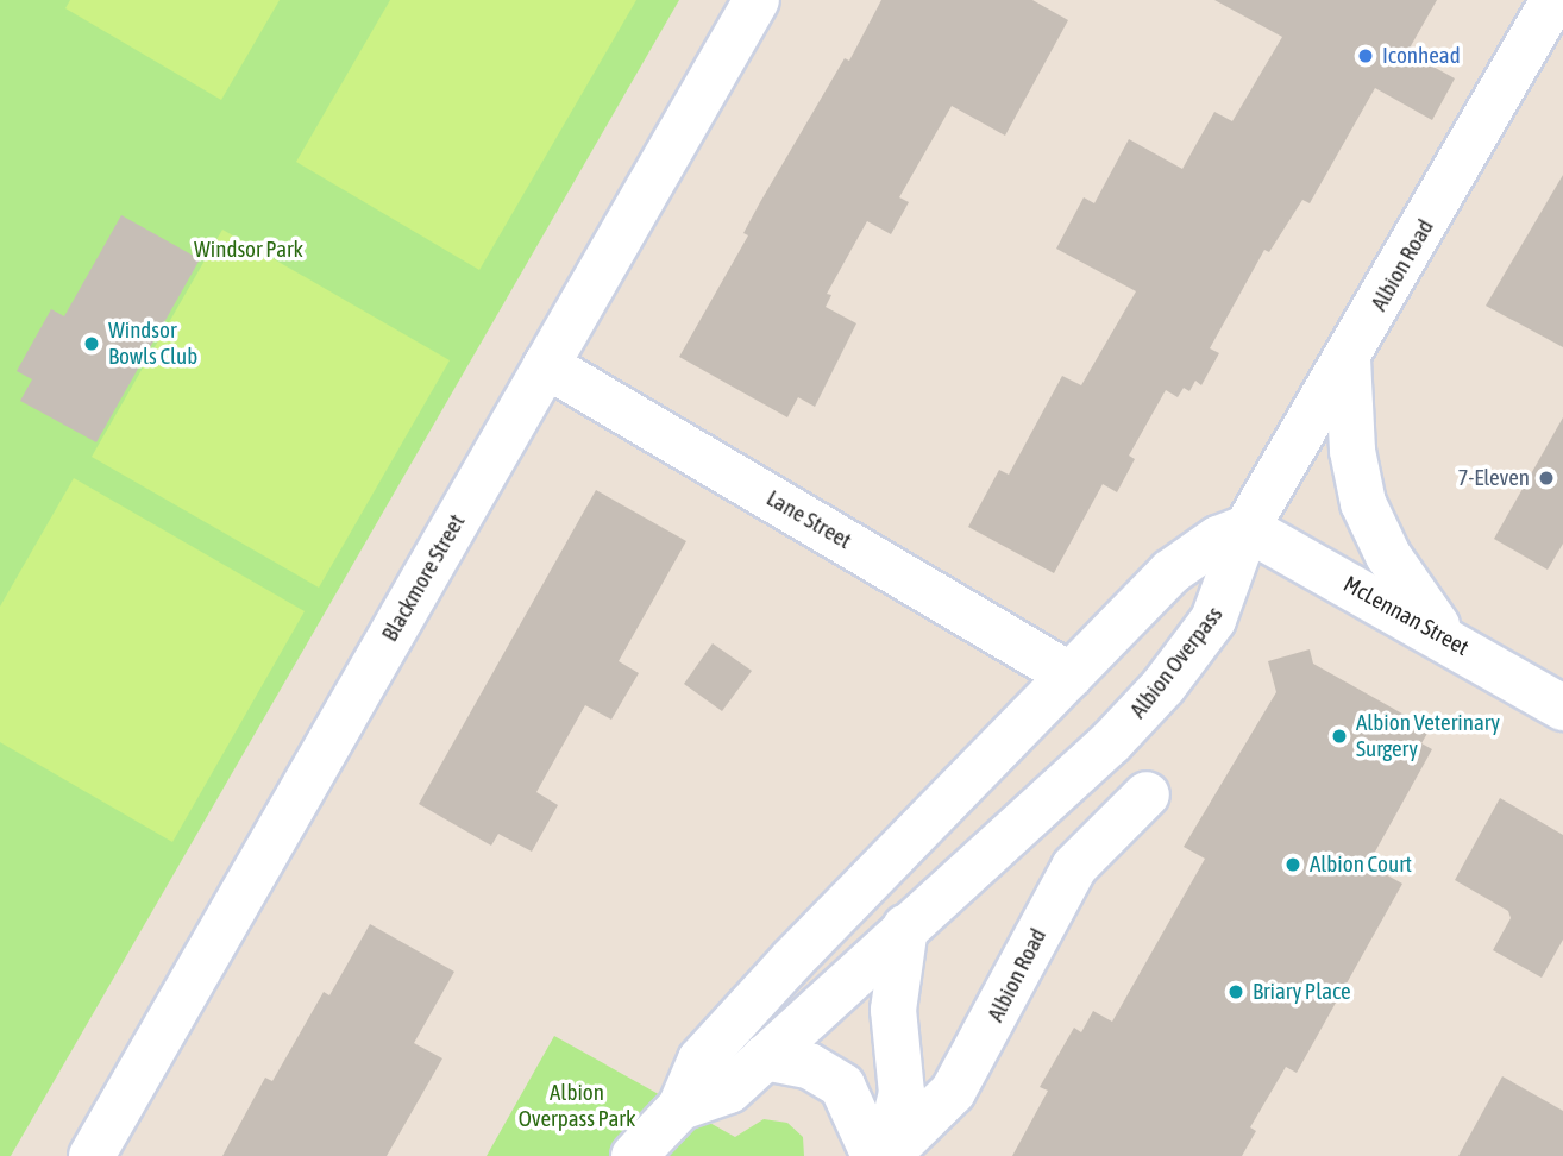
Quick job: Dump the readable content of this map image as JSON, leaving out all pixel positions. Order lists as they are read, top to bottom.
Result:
{
  "streets": {
    "street": [
      "Albion Road",
      "Lane Street",
      "Blackmore Street",
      "McLennan Street",
      "Albion Overpass"
    ]
  },
  "crossings": [
    ["Albion Road", "McLennan Street"],
    ["Albion Road", "Albion Overpass"],
    ["Lane Street", "Blackmore Street"],
    ["McLennan Street", "Albion Overpass"]
  ],
  "parks": ["Windsor Park", "Albion Overpass Park"],
  "places": [
    "Iconhead",
    "Windsor Bowls Club",
    "7-Eleven",
    "Albion Veterinary Surgery",
    "Albion Court",
    "Briary Place"
  ]
}
